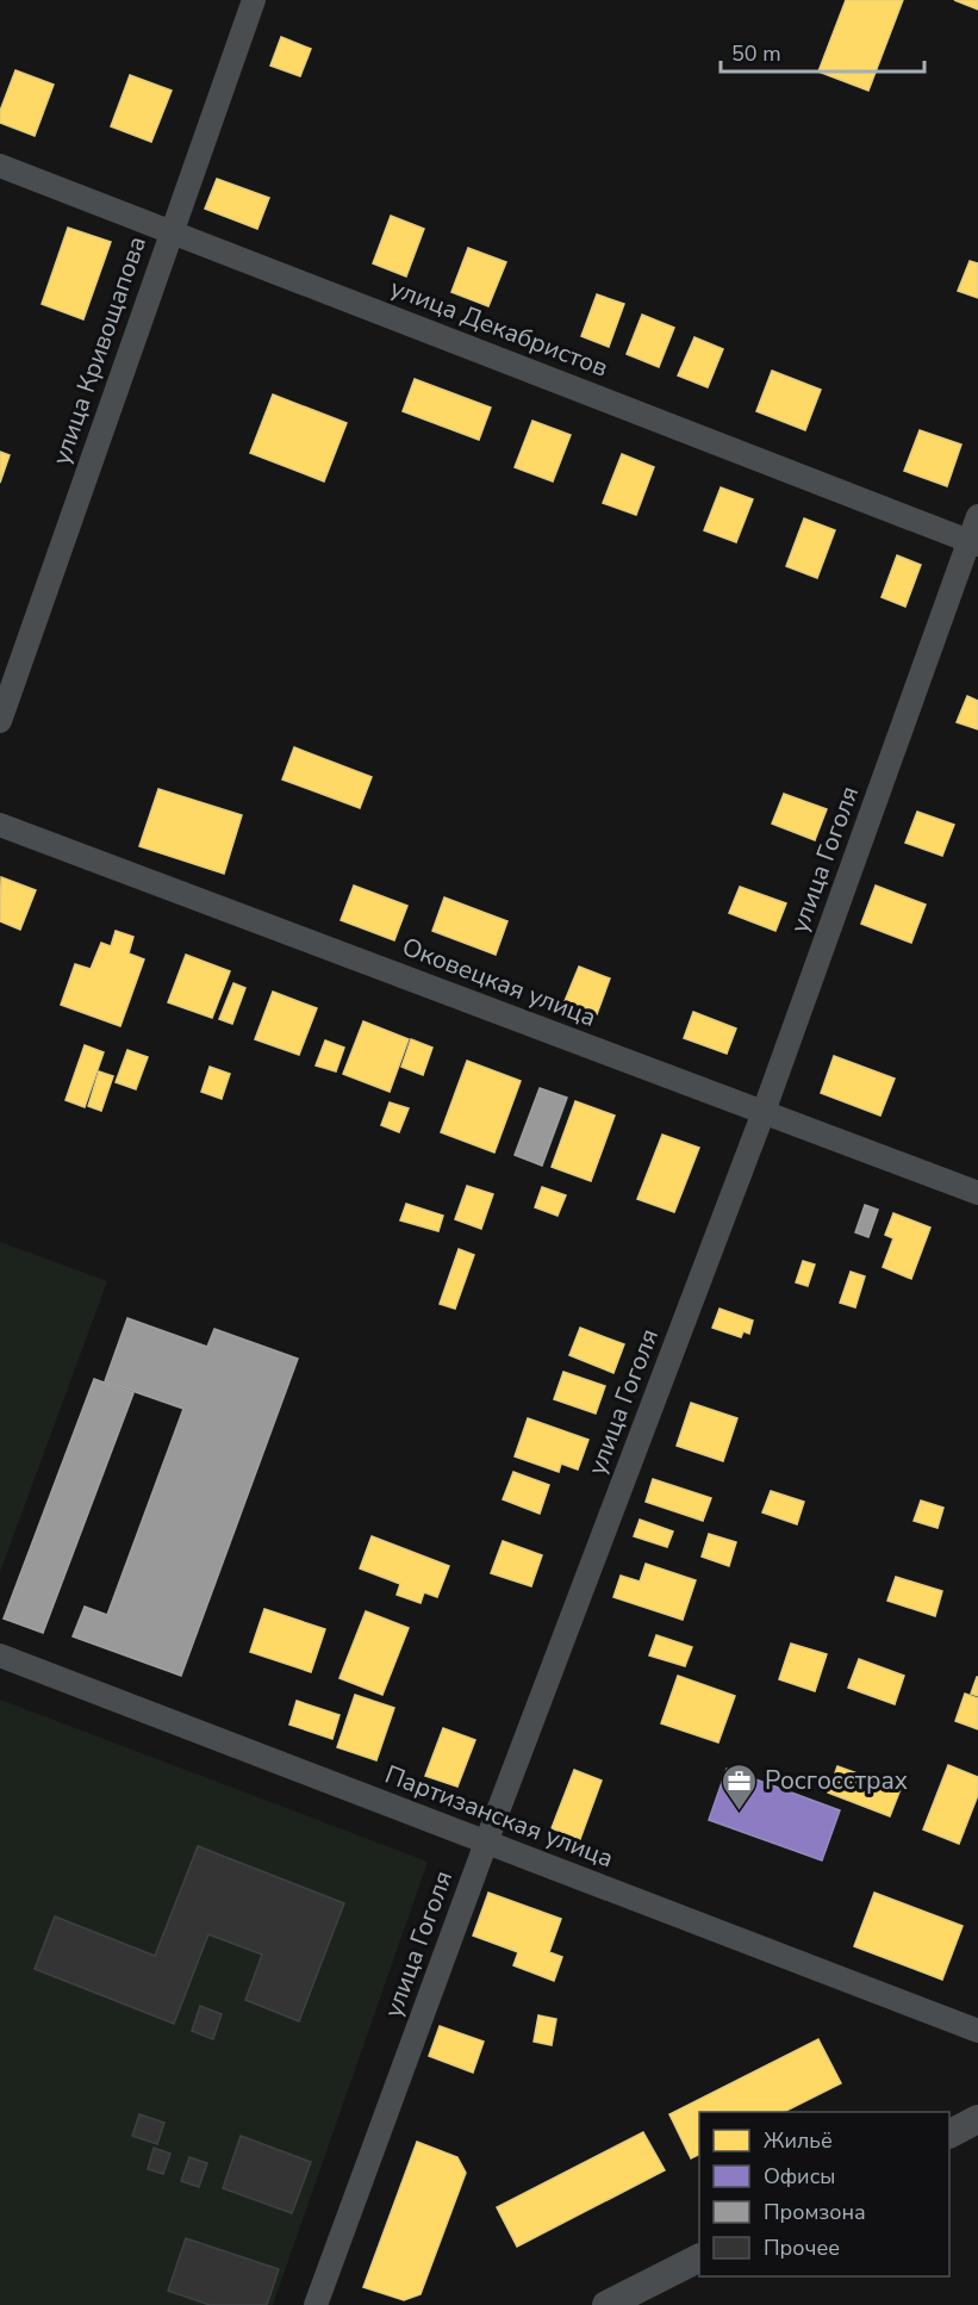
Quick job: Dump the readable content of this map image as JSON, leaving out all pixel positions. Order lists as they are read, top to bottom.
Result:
{
  "streets": {
    "street": [
      "улица Декабристов",
      "улица Кривощапова",
      "улица Гоголя",
      "Оковецкая улица",
      "Партизанская улица"
    ]
  },
  "crossings": [
    ["улица Декабристов", "улица Кривощапова"],
    ["улица Декабристов", "улица Гоголя"],
    ["улица Гоголя", "Оковецкая улица"],
    ["улица Гоголя", "Партизанская улица"]
  ],
  "places": {
    "office": ["Росгосстрах"]
  },
  "legend": [
    "Жильё",
    "Офисы",
    "Промзона",
    "Прочее"
  ],
  "scale_bar": "50 m"
}
